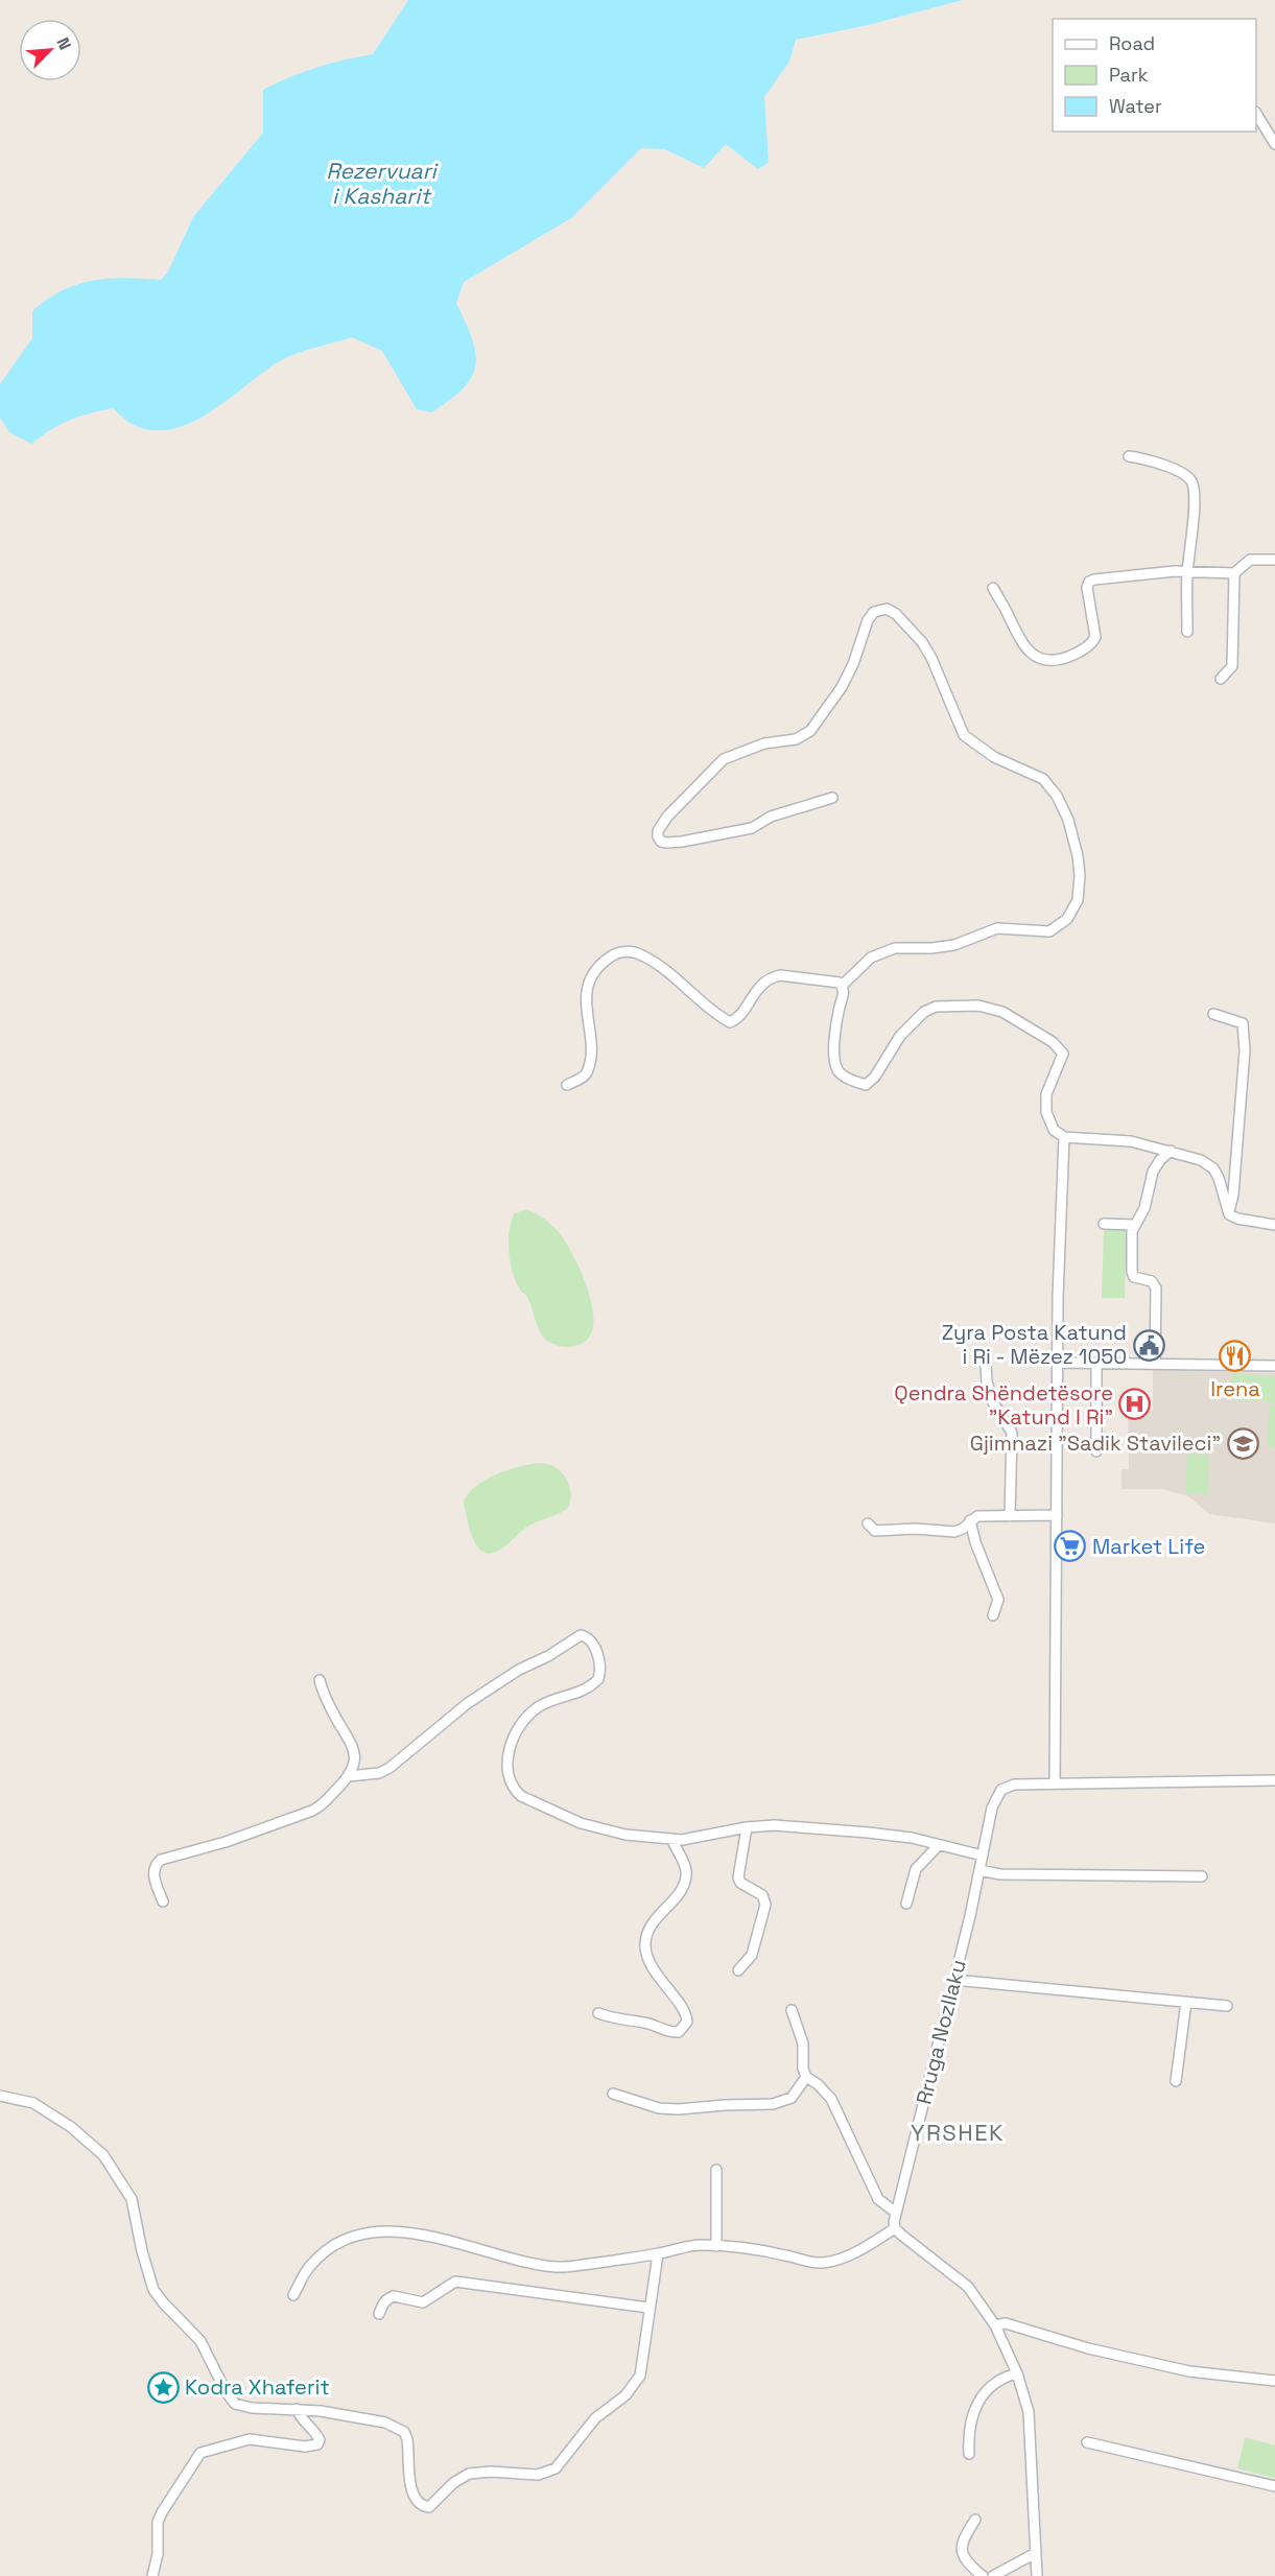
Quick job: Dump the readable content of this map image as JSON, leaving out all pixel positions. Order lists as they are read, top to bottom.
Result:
{
  "streets": {
    "street": ["Rruga Nozllaku"]
  },
  "districts": ["YRSHEK"],
  "water": ["Rezervuari i Kasharit"],
  "places": {
    "public building": ["Zyra Posta Katund i Ri - Mëzez 1050"],
    "restaurant": ["Irena"],
    "hospital": ["Qendra Shëndetësore \"Katund I Ri\""],
    "school or university": ["Gjimnazi \"Sadik Stavileci\""],
    "supermarket": ["Market Life"],
    "place": ["Kodra Xhaferit"]
  },
  "legend": ["Road", "Park", "Water"],
  "north": "top right"
}
